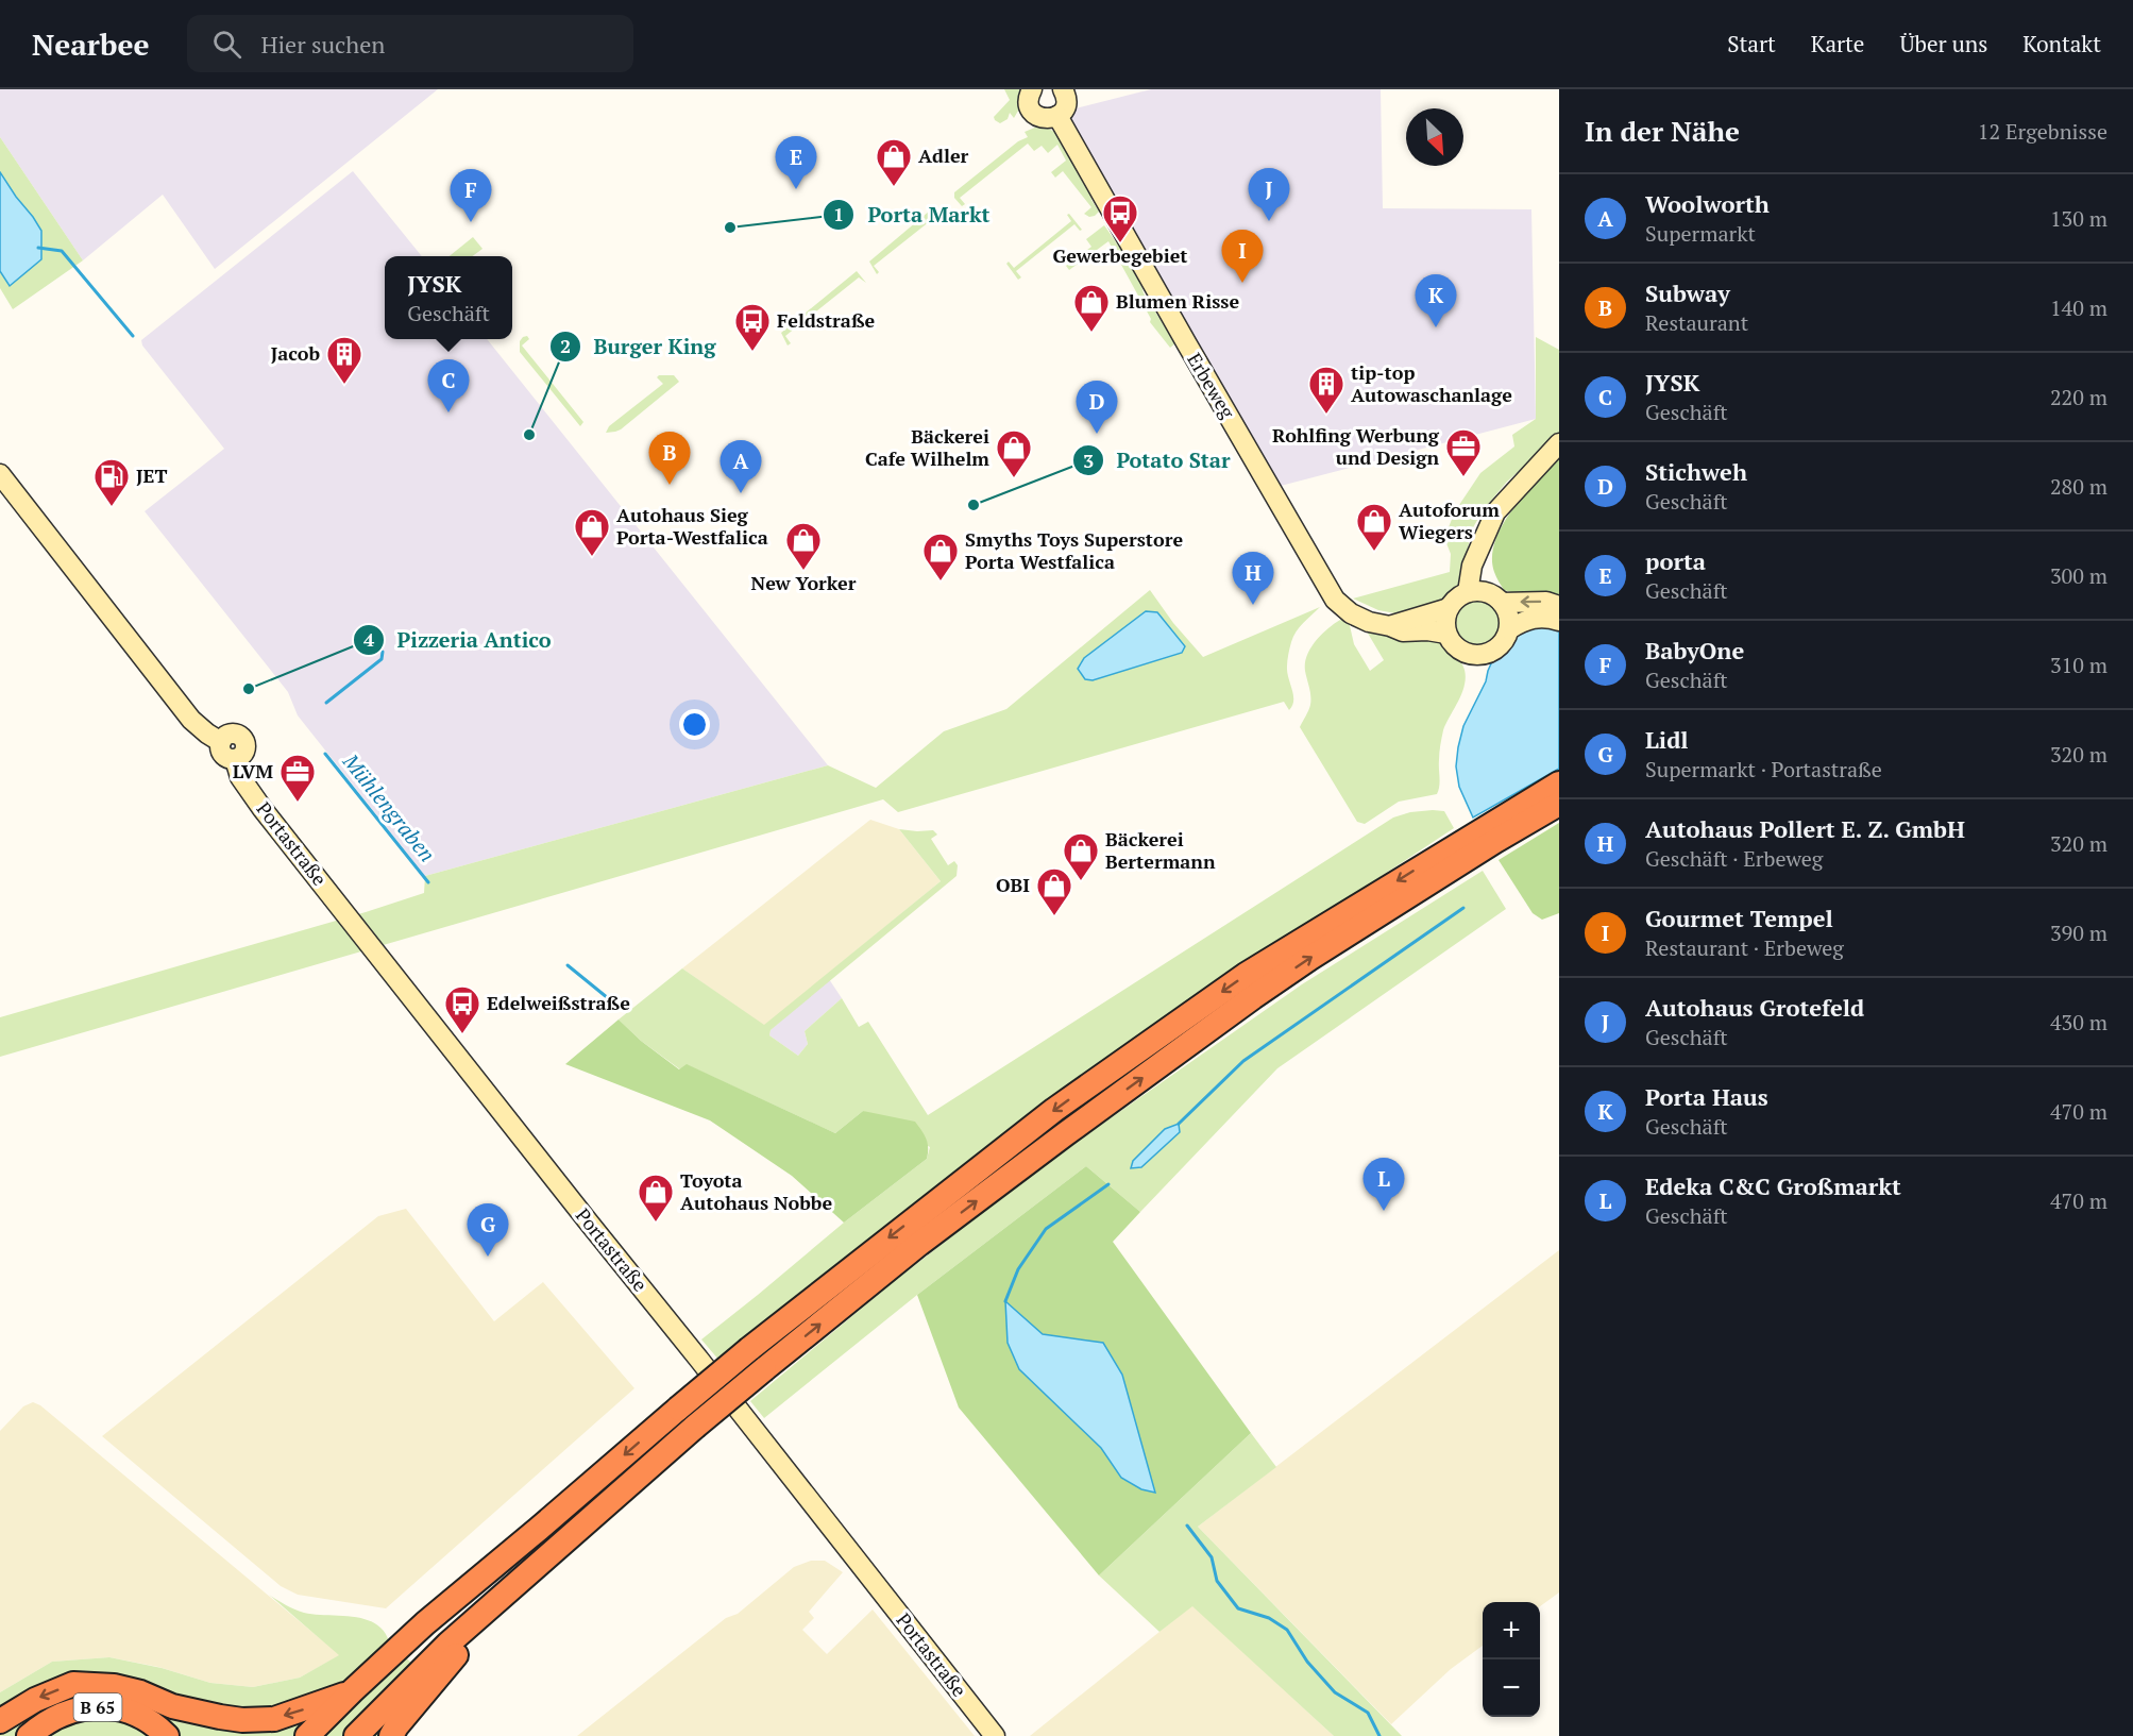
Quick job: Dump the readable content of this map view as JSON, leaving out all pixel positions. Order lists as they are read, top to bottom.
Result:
{
  "streets": {
    "highway": ["B 65"],
    "main road": ["Erbeweg", "Portastraße"]
  },
  "water": ["Mühlengraben"],
  "places": {
    "shop": [
      "Adler",
      "Blumen Risse",
      "Bäckerei Cafe Wilhelm",
      "Autoforum Wiegers",
      "Autohaus Sieg Porta-Westfalica",
      "New Yorker",
      "Smyths Toys Superstore Porta Westfalica",
      "Bäckerei Bertermann",
      "OBI",
      "Toyota Autohaus Nobbe"
    ],
    "other": [
      "Porta Markt",
      "Burger King",
      "Potato Star",
      "Pizzeria Antico"
    ],
    "bus stop": ["Gewerbegebiet", "Feldstraße", "Edelweißstraße"],
    "building": ["Jacob", "tip-top Autowaschanlage"],
    "office": ["Rohlfing Werbung und Design", "LVM"],
    "fuel station": ["JET"]
  },
  "north": "bottom right",
  "page": {
    "header": "Nearbee",
    "search": "Hier suchen",
    "nav": [
      "Start",
      "Karte",
      "Über uns",
      "Kontakt"
    ],
    "heading": ["In der Nähe", "12 Ergebnisse"],
    "pins": [
      "E",
      "J",
      "F",
      "I",
      "K",
      "C",
      "D",
      "B",
      "A",
      "H",
      "L",
      "G"
    ],
    "list": [
      {
        "mark": "A",
        "name": "Woolworth",
        "note": "Supermarkt",
        "value": "130 m"
      },
      {
        "mark": "B",
        "name": "Subway",
        "note": "Restaurant",
        "value": "140 m"
      },
      {
        "mark": "C",
        "name": "JYSK",
        "note": "Geschäft",
        "value": "220 m"
      },
      {
        "mark": "D",
        "name": "Stichweh",
        "note": "Geschäft",
        "value": "280 m"
      },
      {
        "mark": "E",
        "name": "porta",
        "note": "Geschäft",
        "value": "300 m"
      },
      {
        "mark": "F",
        "name": "BabyOne",
        "note": "Geschäft",
        "value": "310 m"
      },
      {
        "mark": "G",
        "name": "Lidl",
        "note": "Supermarkt · Portastraße",
        "value": "320 m"
      },
      {
        "mark": "H",
        "name": "Autohaus Pollert E. Z. GmbH",
        "note": "Geschäft · Erbeweg",
        "value": "320 m"
      },
      {
        "mark": "I",
        "name": "Gourmet Tempel",
        "note": "Restaurant · Erbeweg",
        "value": "390 m"
      },
      {
        "mark": "J",
        "name": "Autohaus Grotefeld",
        "note": "Geschäft",
        "value": "430 m"
      },
      {
        "mark": "K",
        "name": "Porta Haus",
        "note": "Geschäft",
        "value": "470 m"
      },
      {
        "mark": "L",
        "name": "Edeka C&C Großmarkt",
        "note": "Geschäft",
        "value": "470 m"
      }
    ],
    "popup": ["JYSK", "Geschäft"],
    "map_buttons": ["+", "−"]
  }
}
